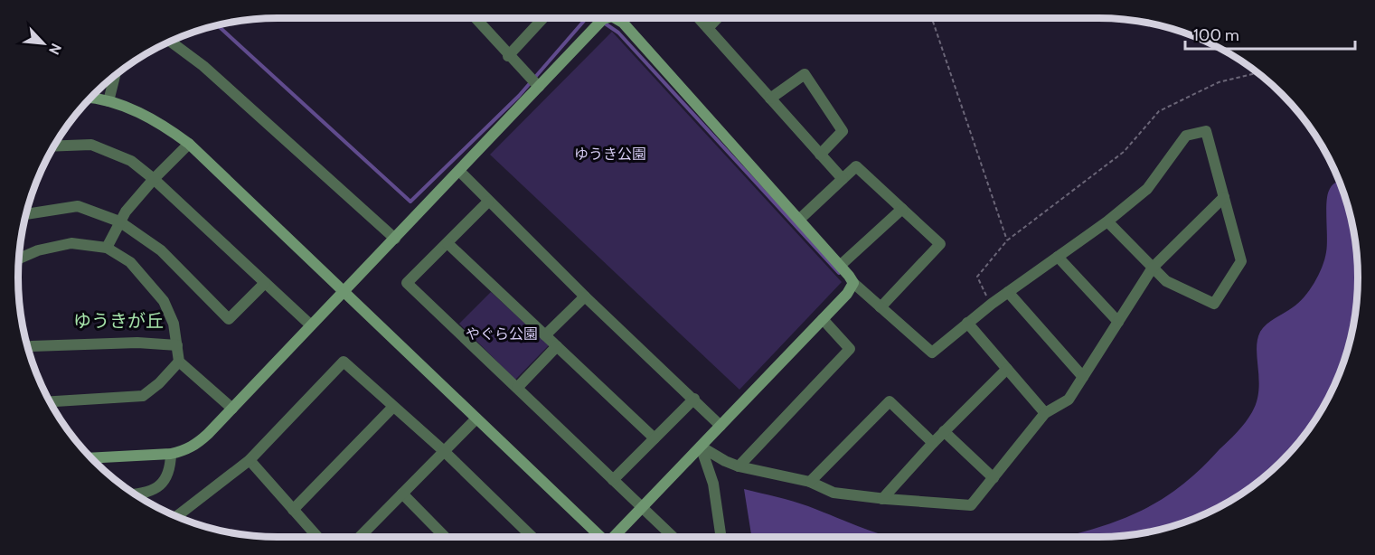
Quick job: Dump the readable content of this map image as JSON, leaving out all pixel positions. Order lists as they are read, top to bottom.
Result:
{
  "districts": ["ゆうきが丘"],
  "parks": ["ゆうき公園", "やぐら公園"],
  "scale_bar": "100 m",
  "north": "bottom right"
}
